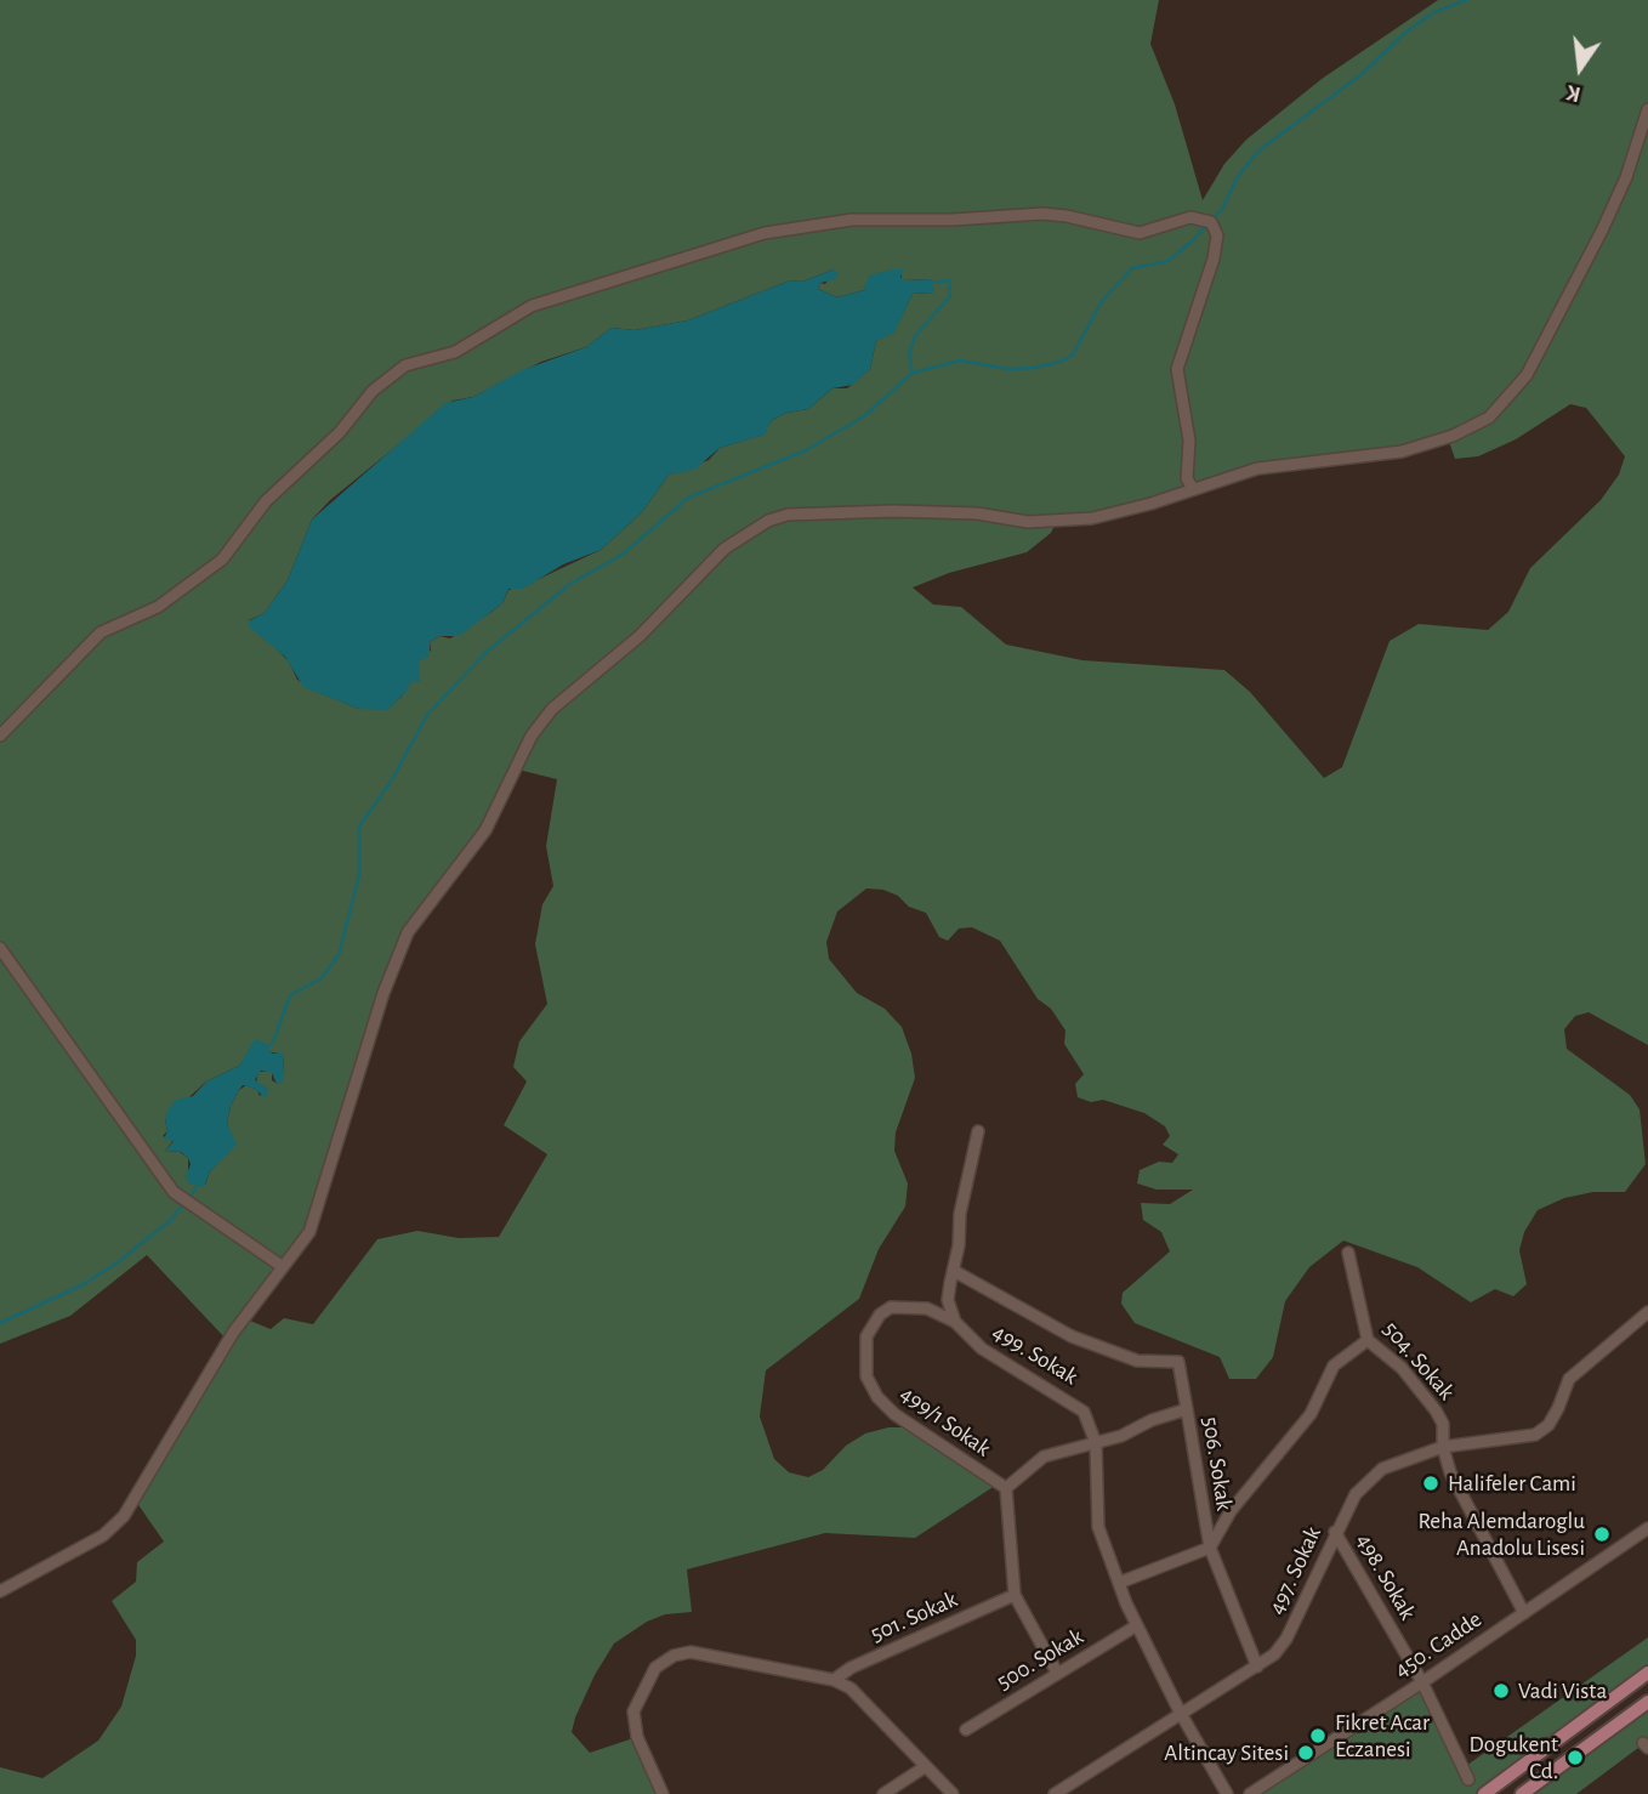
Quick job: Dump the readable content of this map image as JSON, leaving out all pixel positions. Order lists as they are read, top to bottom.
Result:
{
  "streets": {
    "street": [
      "499. Sokak",
      "504. Sokak",
      "499/1 Sokak",
      "506. Sokak",
      "497. Sokak",
      "498. Sokak",
      "501. Sokak",
      "450. Cadde",
      "500. Sokak"
    ]
  },
  "crossings": [
    ["499. Sokak", "499/1 Sokak"],
    ["499. Sokak", "506. Sokak"],
    ["499. Sokak", "497. Sokak"],
    ["499. Sokak", "500. Sokak"],
    ["504. Sokak", "497. Sokak"],
    ["504. Sokak", "450. Cadde"],
    ["499/1 Sokak", "506. Sokak"],
    ["506. Sokak", "497. Sokak"],
    ["497. Sokak", "498. Sokak"],
    ["498. Sokak", "450. Cadde"]
  ],
  "places": [
    "Halifeler Cami",
    "Reha Alemdaroglu Anadolu Lisesi",
    "Vadi Vista",
    "Fikret Acar Eczanesi",
    "Altincay Sitesi",
    "Dogukent Cd."
  ],
  "north": "bottom"
}
